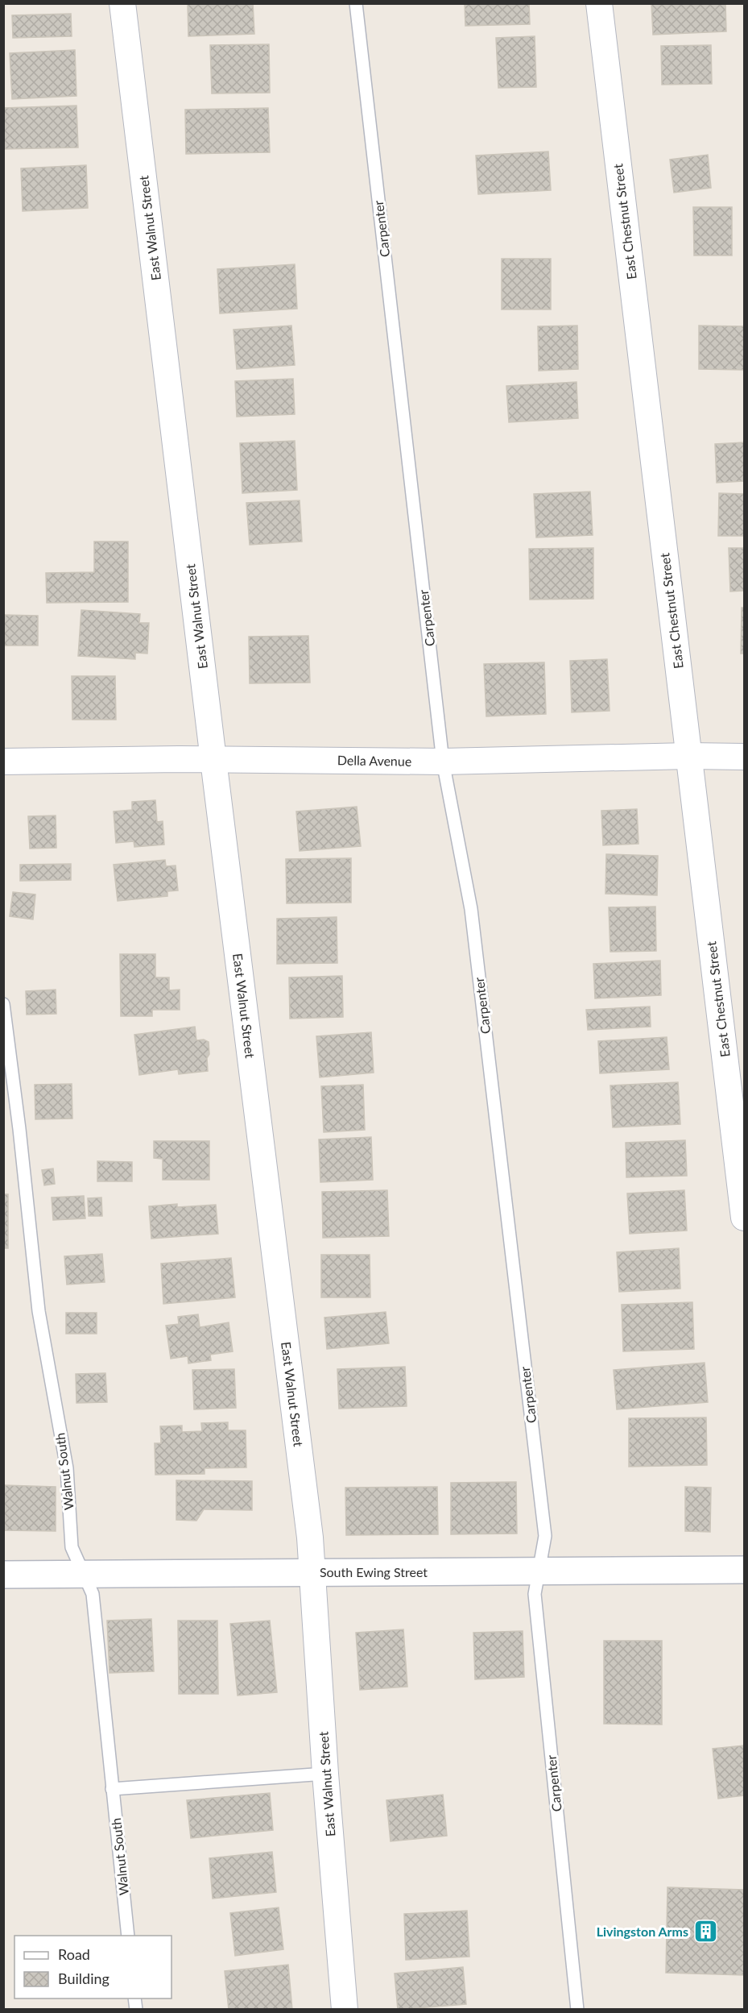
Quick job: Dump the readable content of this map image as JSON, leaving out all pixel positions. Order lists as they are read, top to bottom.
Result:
{
  "streets": {
    "street": [
      "East Chestnut Street",
      "East Walnut Street",
      "Della Avenue",
      "South Ewing Street"
    ],
    "lane": ["Carpenter", "Walnut South"]
  },
  "crossings": [
    ["East Chestnut Street", "Della Avenue"],
    ["East Walnut Street", "Della Avenue"],
    ["East Walnut Street", "South Ewing Street"],
    ["Carpenter", "Della Avenue"],
    ["Carpenter", "South Ewing Street"],
    ["Walnut South", "South Ewing Street"]
  ],
  "places": {
    "building": ["Livingston Arms"]
  },
  "legend": ["Road", "Building"]
}
